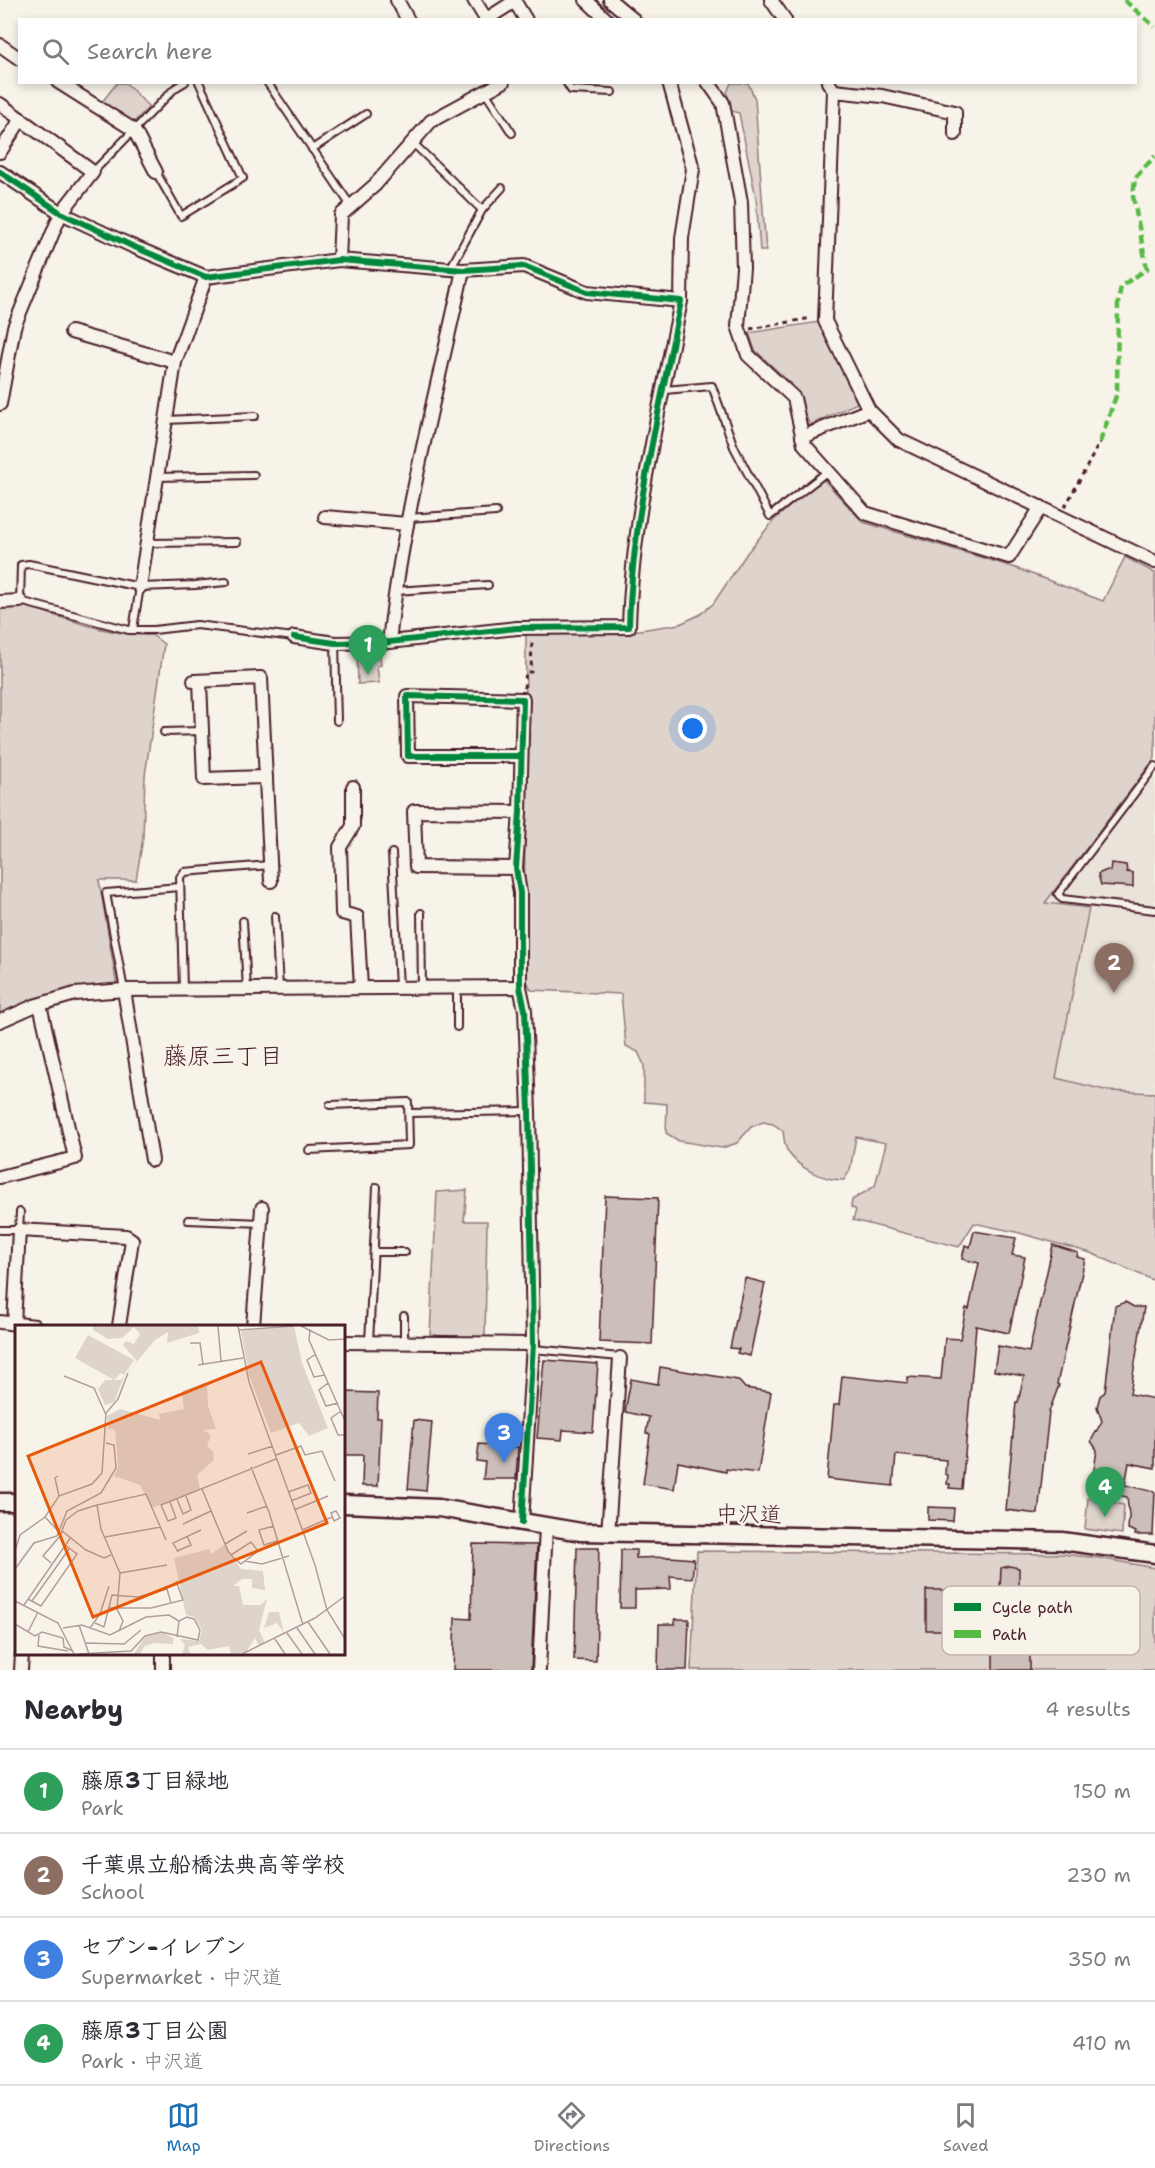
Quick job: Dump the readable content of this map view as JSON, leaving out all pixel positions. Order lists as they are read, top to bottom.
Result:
{
  "streets": {
    "street": ["中沢道"]
  },
  "districts": ["藤原三丁目"],
  "legend": ["Cycle path", "Path"],
  "page": {
    "search": "Search here",
    "pins": [
      "1",
      "2",
      "3",
      "4"
    ],
    "heading": ["Nearby", "4 results"],
    "list": [
      {
        "mark": "1",
        "name": "藤原3丁目緑地",
        "note": "Park",
        "value": "150 m"
      },
      {
        "mark": "2",
        "name": "千葉県立船橋法典高等学校",
        "note": "School",
        "value": "230 m"
      },
      {
        "mark": "3",
        "name": "セブン-イレブン",
        "note": "Supermarket · 中沢道",
        "value": "350 m"
      },
      {
        "mark": "4",
        "name": "藤原3丁目公園",
        "note": "Park · 中沢道",
        "value": "410 m"
      }
    ],
    "nav": ["Map", "Directions", "Saved"]
  }
}
